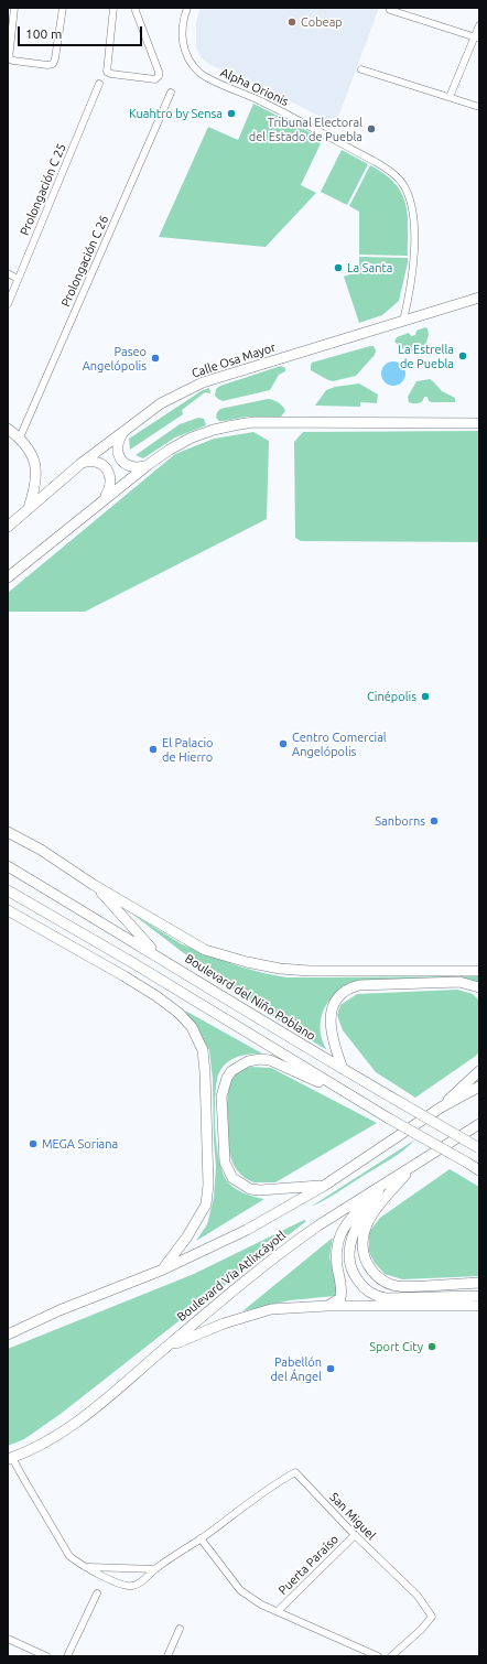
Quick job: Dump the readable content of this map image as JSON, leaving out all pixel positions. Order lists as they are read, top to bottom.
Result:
{
  "streets": {
    "main road": ["Calle Osa Mayor", "Boulevard del Niño Poblano", "Boulevard Vía Atlixcáyotl"],
    "street": [
      "Alpha Orionis",
      "Prolongación C 25",
      "Prolongación C 26",
      "San Miguel",
      "Puerta Paraíso"
    ]
  },
  "crossings": [
    ["Alpha Orionis", "Calle Osa Mayor"],
    ["Boulevard Vía Atlixcáyotl", "San Miguel"],
    ["San Miguel", "Puerta Paraíso"]
  ],
  "places": [
    "Cobeap",
    "Kuahtro by Sensa",
    "Tribunal Electoral del Estado de Puebla",
    "La Santa",
    "La Estrella de Puebla",
    "Paseo Angelópolis",
    "Cinépolis",
    "Centro Comercial Angelópolis",
    "El Palacio de Hierro",
    "Sanborns",
    "MEGA Soriana",
    "Sport City",
    "Pabellón del Ángel"
  ],
  "scale_bar": "100 m"
}
